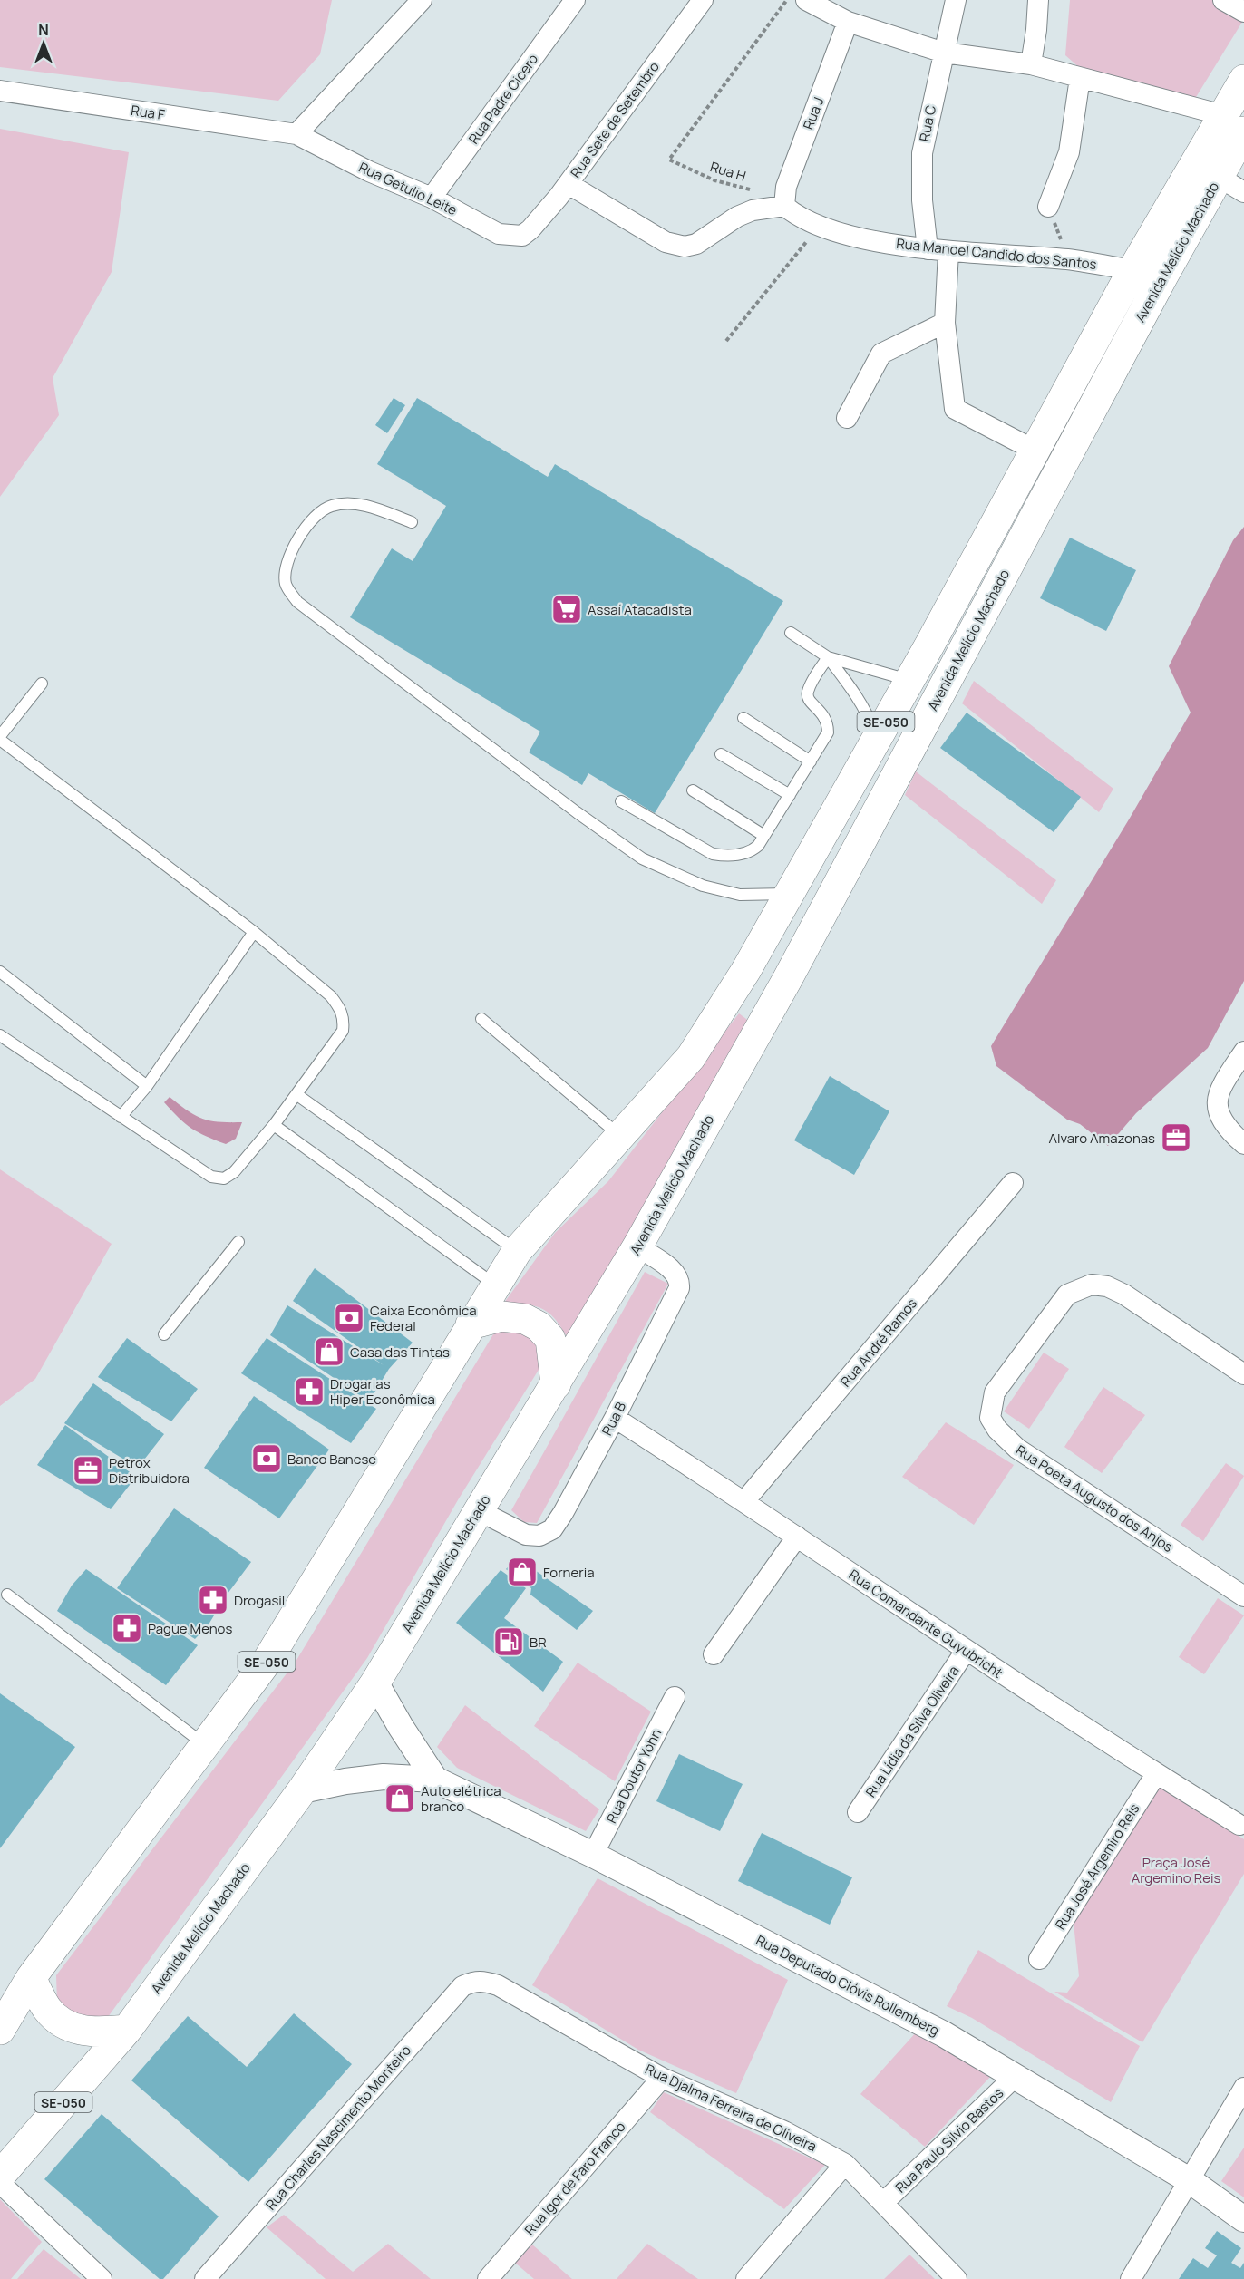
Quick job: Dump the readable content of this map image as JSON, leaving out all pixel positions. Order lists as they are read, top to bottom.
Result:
{
  "streets": {
    "main road": ["Avenida Melício Machado", "SE-050"],
    "street": [
      "Rua Padre Cicero",
      "Rua F",
      "Rua J",
      "Rua Sete de Setembro",
      "Rua C",
      "Rua Getulio Leite",
      "Rua Manoel Candido dos Santos",
      "Rua André Ramos",
      "Rua B",
      "Rua Poeta Augusto dos Anjos",
      "Rua Comandante Guyubricht",
      "Rua Lídia da Silva Oliveira",
      "Rua Doutor Yohn",
      "Rua José Argemiro Reis",
      "Rua Deputado Clóvis Rollemberg",
      "Rua Djalma Ferreira de Oliveira",
      "Rua Charles Nascimento Monteiro",
      "Rua Paulo Silvio Bastos",
      "Rua Igor de Faro Franco"
    ],
    "path": ["Rua H"]
  },
  "crossings": [
    ["Rua Padre Cicero", "Rua Getulio Leite"],
    ["Rua F", "Rua Getulio Leite"],
    ["Rua J", "Rua H"],
    ["Rua J", "Rua Manoel Candido dos Santos"],
    ["Rua Sete de Setembro", "Rua Getulio Leite"],
    ["Rua C", "Rua Manoel Candido dos Santos"],
    ["Rua H", "Rua Manoel Candido dos Santos"],
    ["Avenida Melício Machado", "Rua Manoel Candido dos Santos"],
    ["Avenida Melício Machado", "Rua B"],
    ["Avenida Melício Machado", "Rua Deputado Clóvis Rollemberg"],
    ["Rua André Ramos", "Rua Comandante Guyubricht"],
    ["Rua B", "Rua Comandante Guyubricht"],
    ["Rua Comandante Guyubricht", "Rua Lídia da Silva Oliveira"],
    ["Rua Comandante Guyubricht", "Rua José Argemiro Reis"],
    ["Rua Doutor Yohn", "Rua Deputado Clóvis Rollemberg"],
    ["Rua Deputado Clóvis Rollemberg", "Rua Paulo Silvio Bastos"],
    ["Rua Djalma Ferreira de Oliveira", "Rua Charles Nascimento Monteiro"],
    ["Rua Djalma Ferreira de Oliveira", "Rua Paulo Silvio Bastos"],
    ["Rua Djalma Ferreira de Oliveira", "Rua Igor de Faro Franco"]
  ],
  "parks": ["Praça José Argemino Reis"],
  "places": {
    "supermarket": ["Assaí Atacadista"],
    "office": ["Alvaro Amazonas", "Petrox Distribuidora"],
    "bank": ["Caixa Econômica Federal", "Banco Banese"],
    "shop": ["Casa das Tintas", "Forneria", "Auto elétrica branco"],
    "pharmacy": ["Drogarias Hiper Econômica", "Drogasil", "Pague Menos"],
    "fuel station": ["BR"]
  },
  "north": "top"
}
